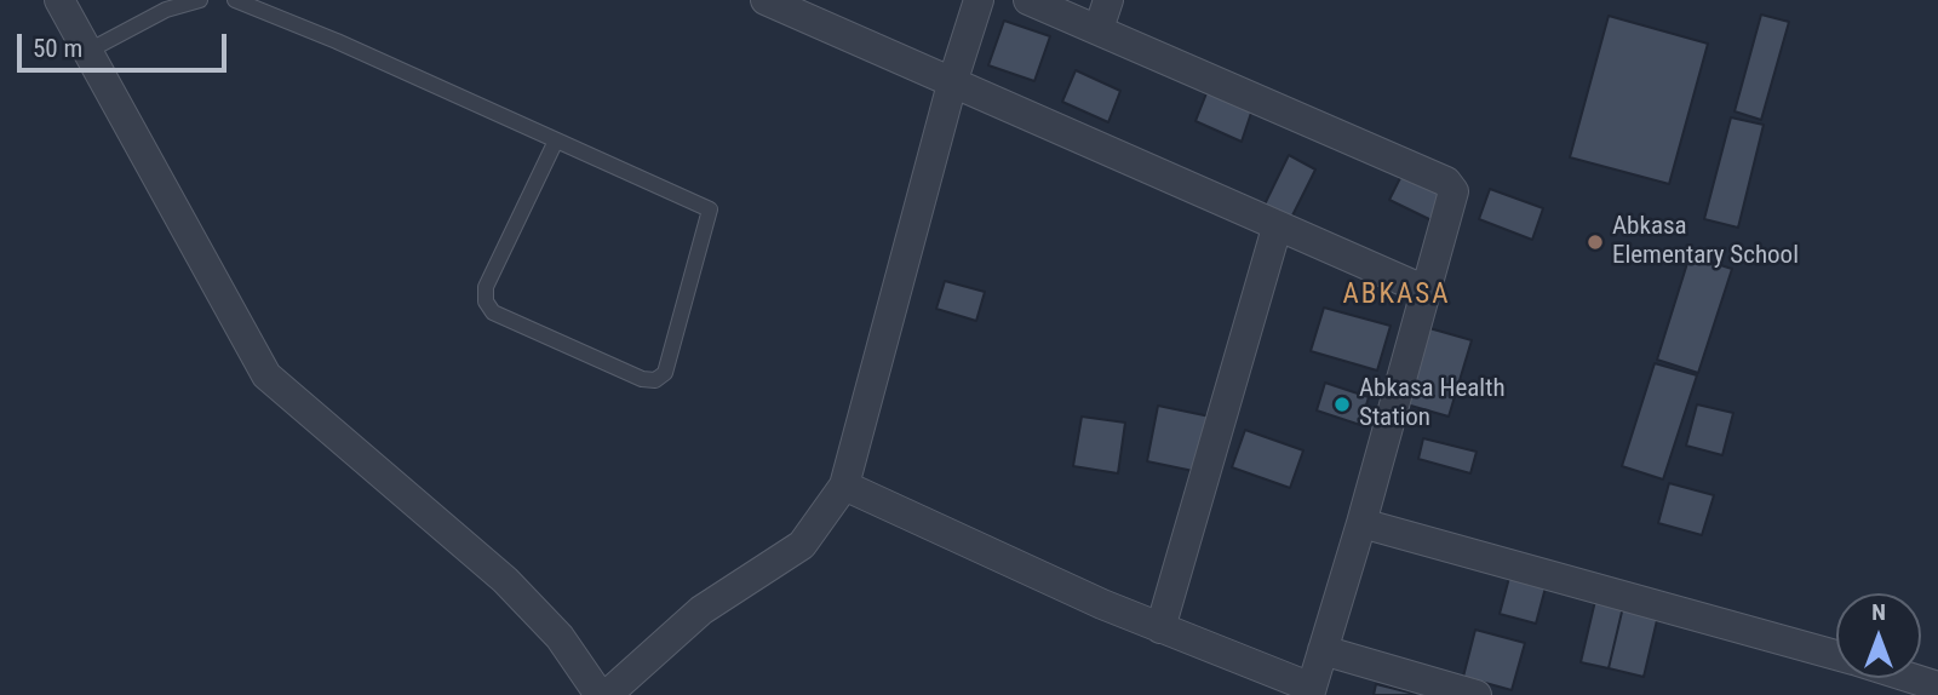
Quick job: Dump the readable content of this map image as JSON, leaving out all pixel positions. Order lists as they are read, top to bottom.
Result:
{
  "districts": ["ABKASA"],
  "places": ["Abkasa Elementary School", "Abkasa Health Station"],
  "scale_bar": "50 m",
  "north": "top"
}
